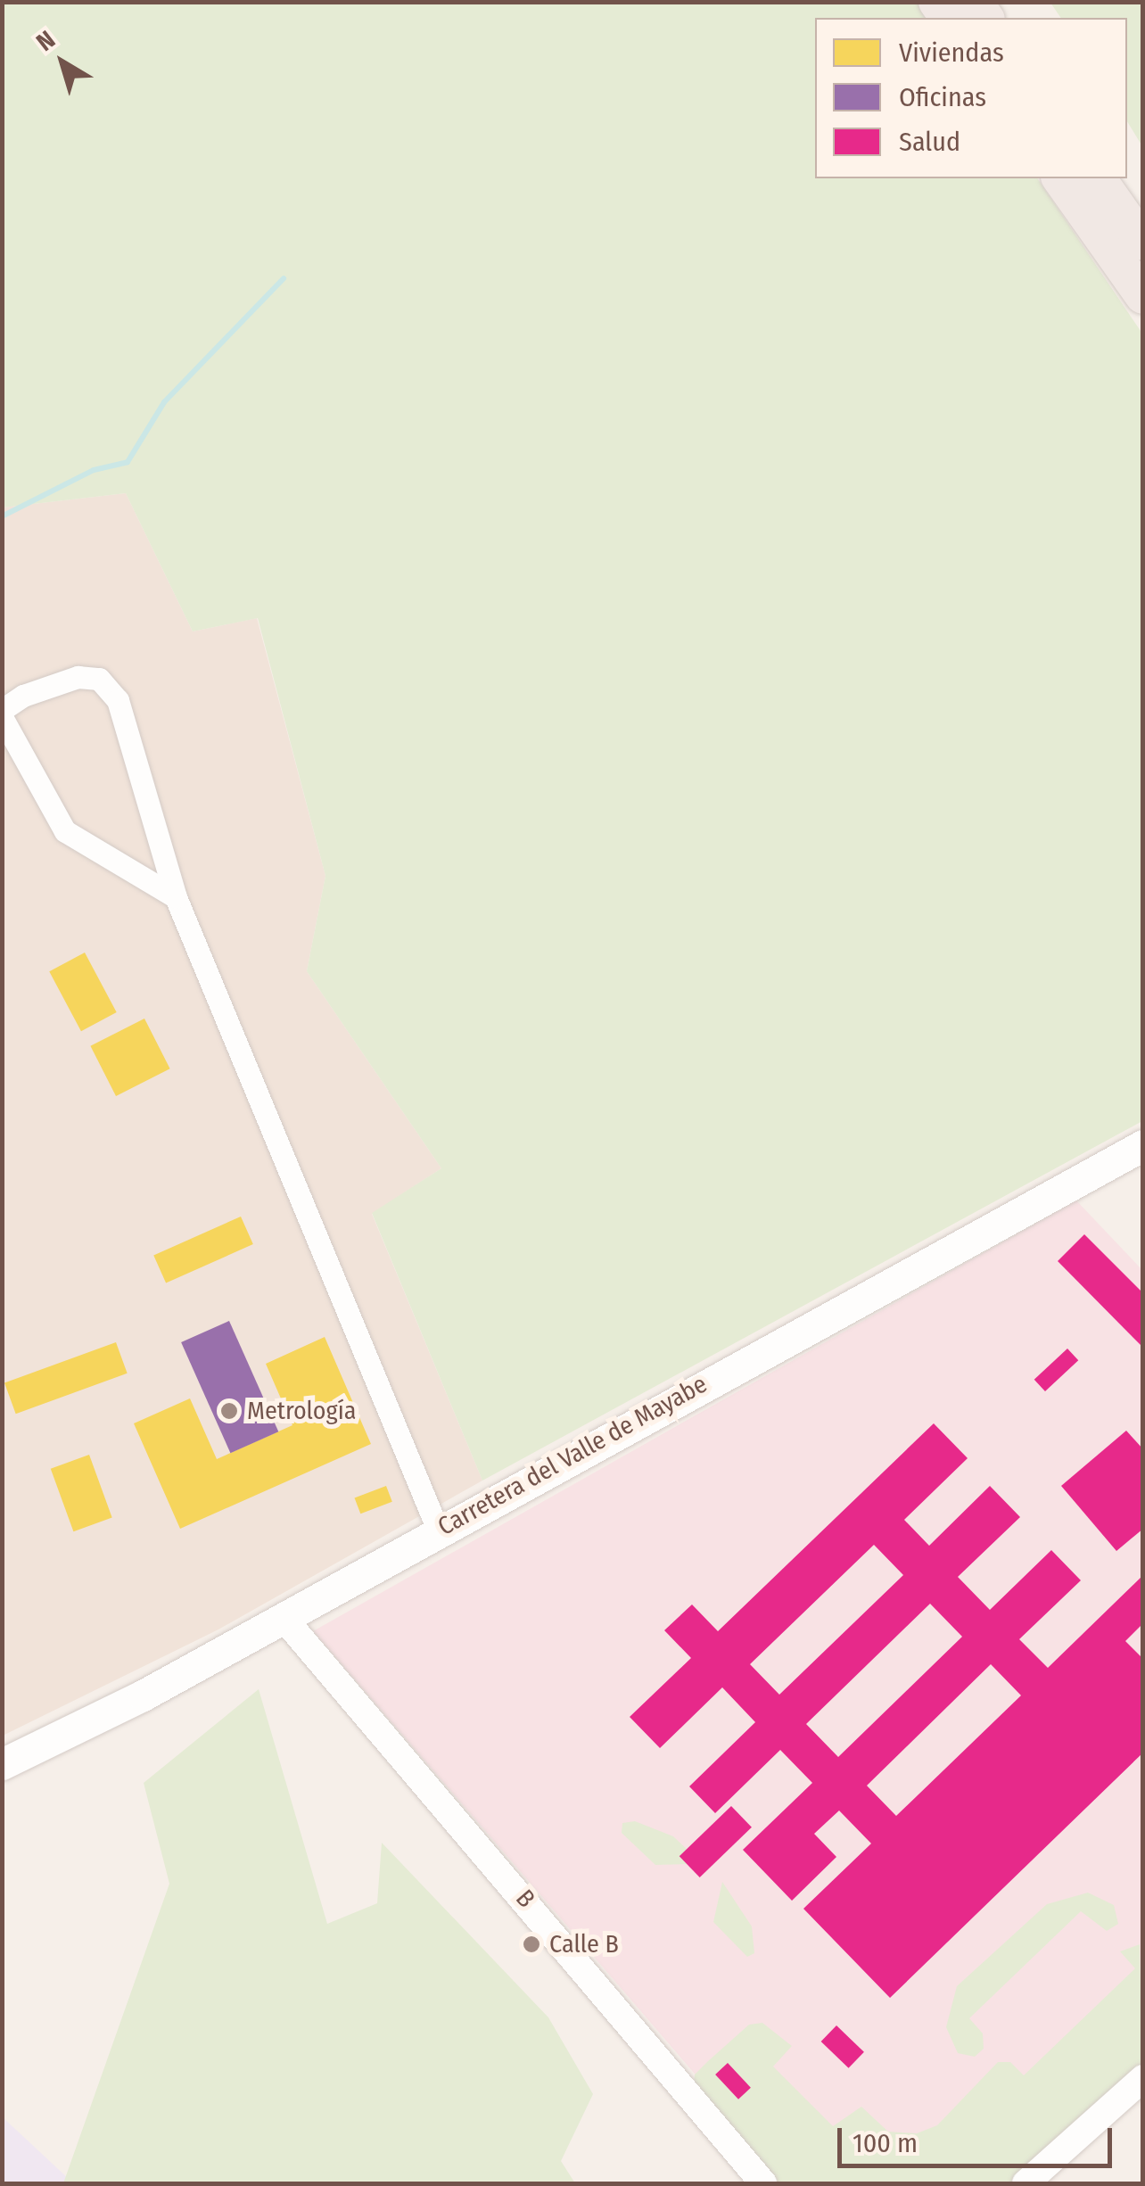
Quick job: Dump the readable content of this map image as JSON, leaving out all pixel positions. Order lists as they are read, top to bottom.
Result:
{
  "streets": {
    "main road": ["Carretera del Valle de Mayabe"],
    "street": ["B"]
  },
  "crossings": [
    ["Carretera del Valle de Mayabe", "B"]
  ],
  "places": ["Metrología", "Calle B"],
  "legend": ["Viviendas", "Oficinas", "Salud"],
  "scale_bar": "100 m",
  "north": "top left"
}
